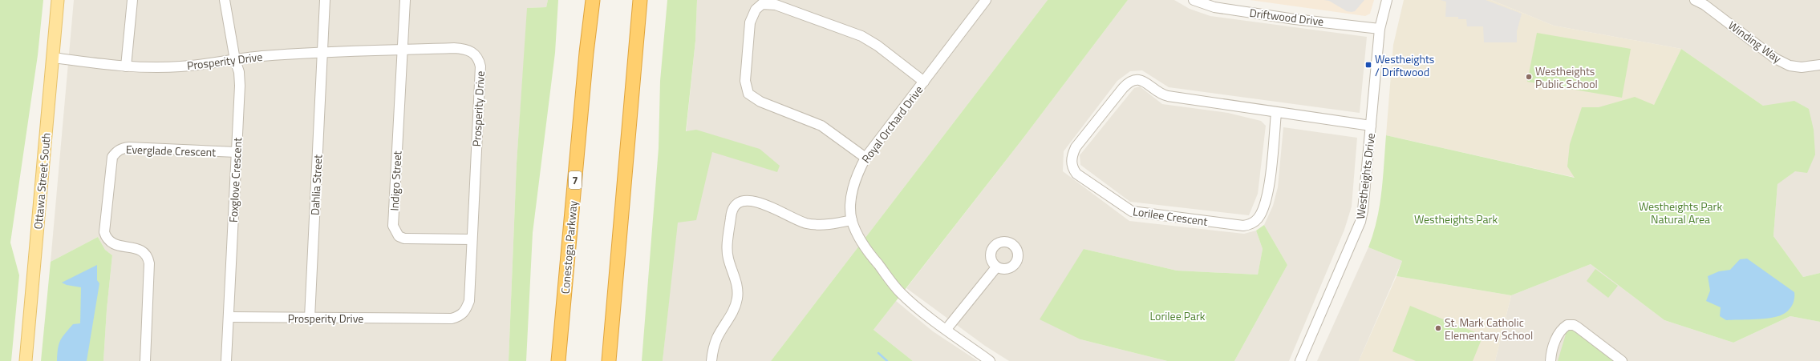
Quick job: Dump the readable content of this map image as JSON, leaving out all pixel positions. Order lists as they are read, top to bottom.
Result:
{
  "streets": {
    "highway": ["7", "Conestoga Parkway"],
    "main road": ["Ottawa Street South"],
    "street": [
      "Driftwood Drive",
      "Winding Way",
      "Prosperity Drive",
      "Royal Orchard Drive",
      "Everglade Crescent",
      "Westheights Drive",
      "Foxglove Crescent",
      "Indigo Street",
      "Dahlia Street",
      "Lorilee Crescent"
    ]
  },
  "crossings": [
    ["Driftwood Drive", "Westheights Drive"],
    ["Prosperity Drive", "Foxglove Crescent"],
    ["Prosperity Drive", "Ottawa Street South"],
    ["Prosperity Drive", "Indigo Street"],
    ["Prosperity Drive", "Dahlia Street"],
    ["Everglade Crescent", "Foxglove Crescent"],
    ["Westheights Drive", "Lorilee Crescent"]
  ],
  "parks": ["Westheights Park Natural Area", "Westheights Park", "Lorilee Park"],
  "places": {
    "transit": ["Westheights / Driftwood"],
    "other": ["Westheights Public School", "St. Mark Catholic Elementary School"]
  }
}
